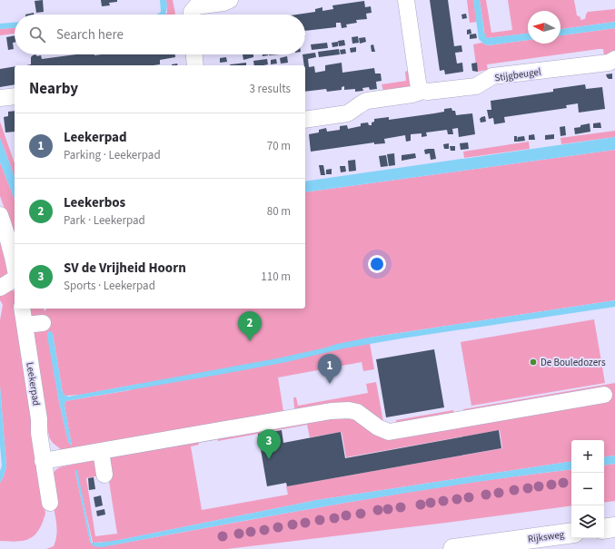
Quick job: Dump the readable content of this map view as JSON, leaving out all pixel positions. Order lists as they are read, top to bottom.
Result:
{
  "streets": {
    "highway": ["Rijksweg"],
    "street": ["Stijgbeugel", "Leekerpad"]
  },
  "places": ["De Bouledozers"],
  "north": "left",
  "page": {
    "search": "Search here",
    "heading": ["Nearby", "3 results"],
    "list": [
      {
        "mark": "1",
        "name": "Leekerpad",
        "note": "Parking · Leekerpad",
        "value": "70 m"
      },
      {
        "mark": "2",
        "name": "Leekerbos",
        "note": "Park · Leekerpad",
        "value": "80 m"
      },
      {
        "mark": "3",
        "name": "SV de Vrijheid Hoorn",
        "note": "Sports · Leekerpad",
        "value": "110 m"
      }
    ],
    "pins": ["2", "1", "3"],
    "map_buttons": ["+", "−"]
  }
}
